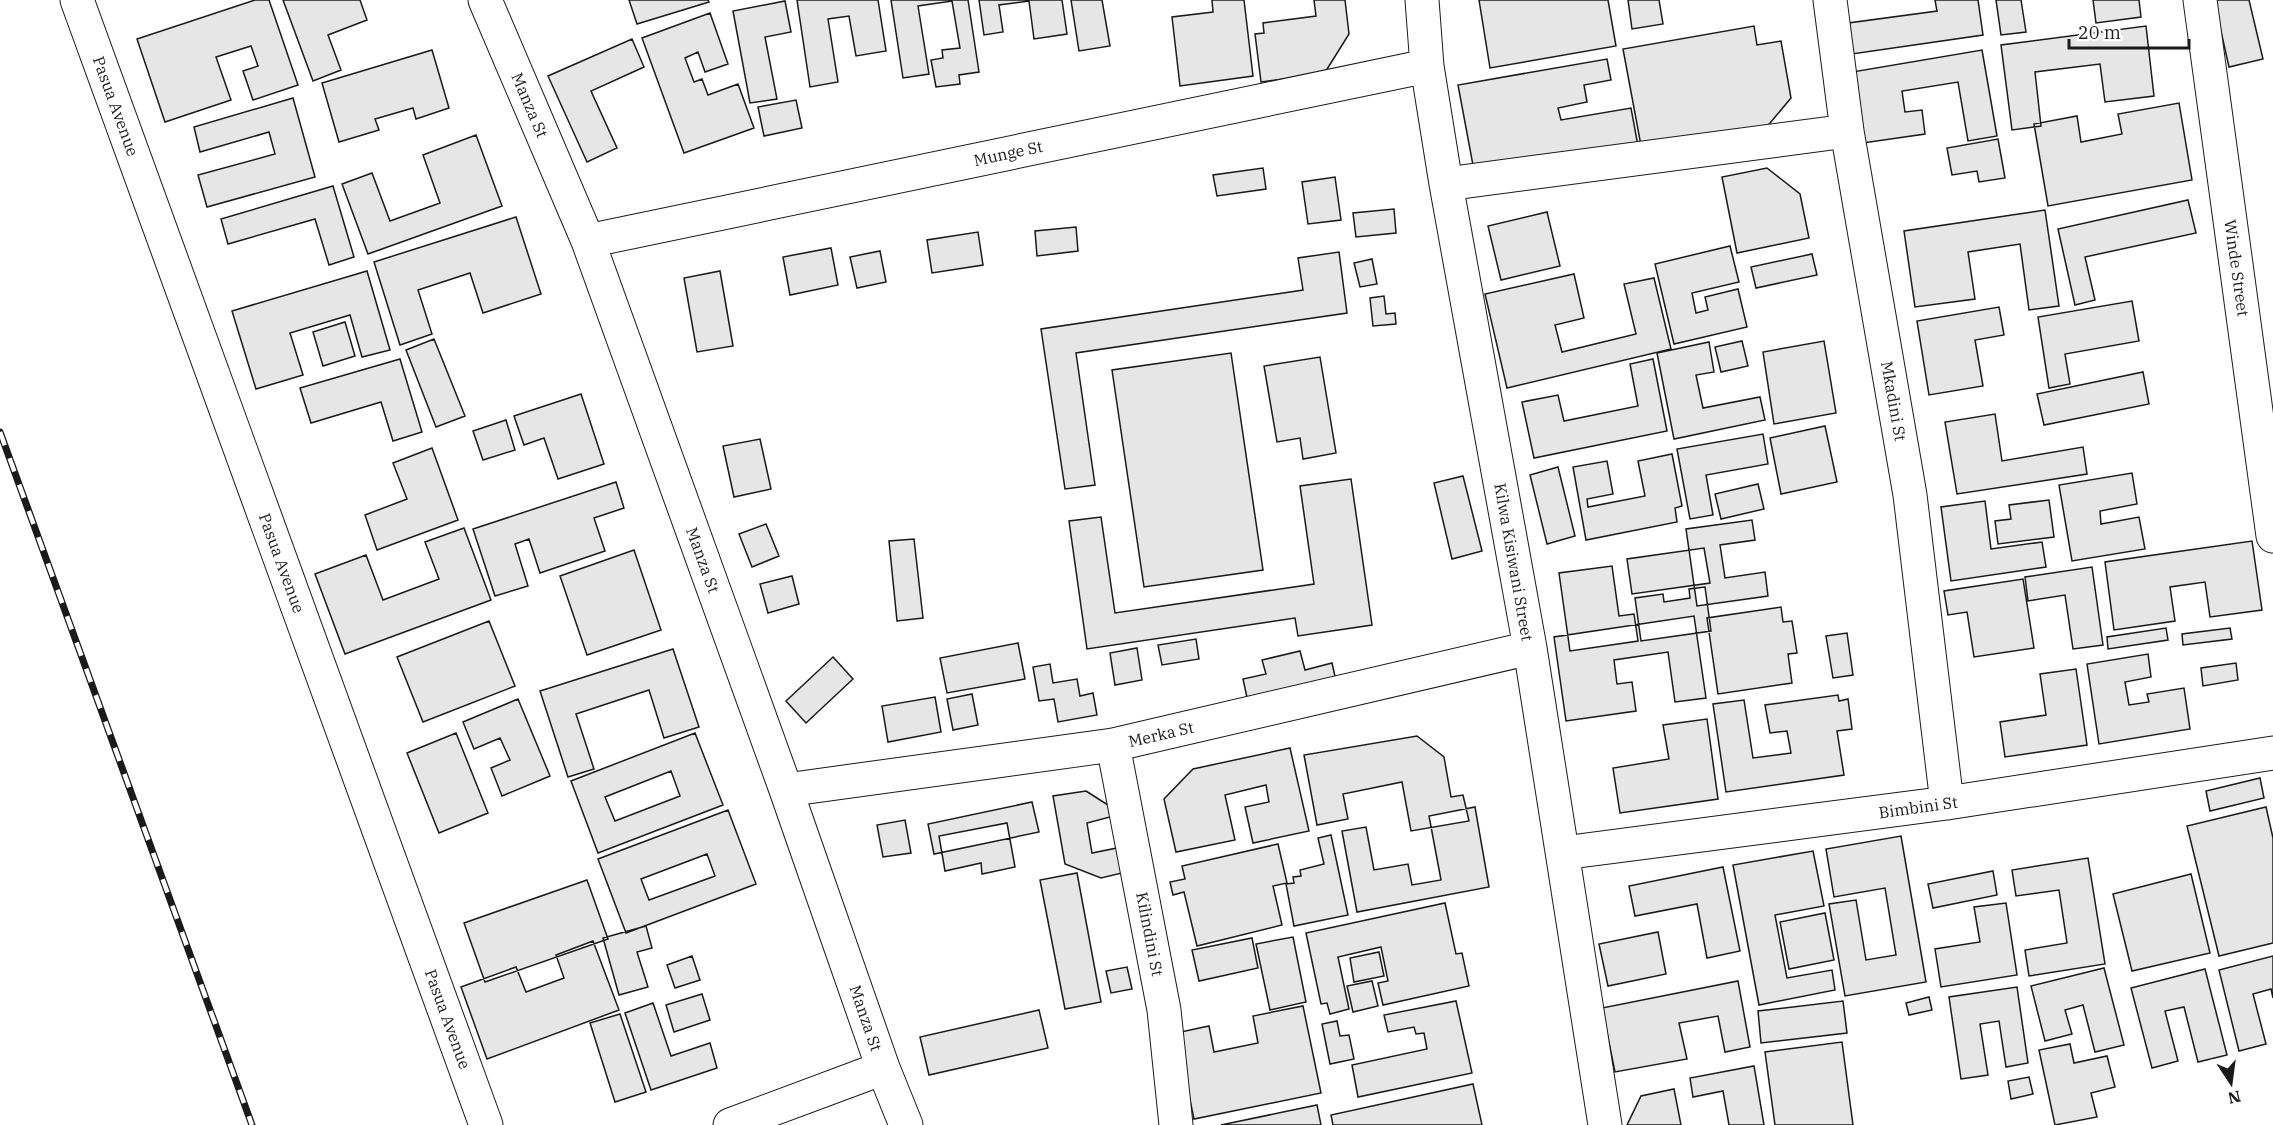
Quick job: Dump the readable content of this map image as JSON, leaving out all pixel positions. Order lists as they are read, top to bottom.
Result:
{
  "streets": {
    "street": [
      "Manza St",
      "Pasua Avenue",
      "Munge St",
      "Winde Street",
      "Mkadini St",
      "Kilwa Kisiwani Street",
      "Merka St",
      "Bimbini St",
      "Kilindini St"
    ]
  },
  "crossings": [
    ["Manza St", "Munge St"],
    ["Manza St", "Merka St"],
    ["Munge St", "Kilwa Kisiwani Street"],
    ["Mkadini St", "Bimbini St"],
    ["Kilwa Kisiwani Street", "Merka St"],
    ["Kilwa Kisiwani Street", "Bimbini St"],
    ["Merka St", "Kilindini St"]
  ],
  "scale_bar": "20 m",
  "north": "bottom"
}
